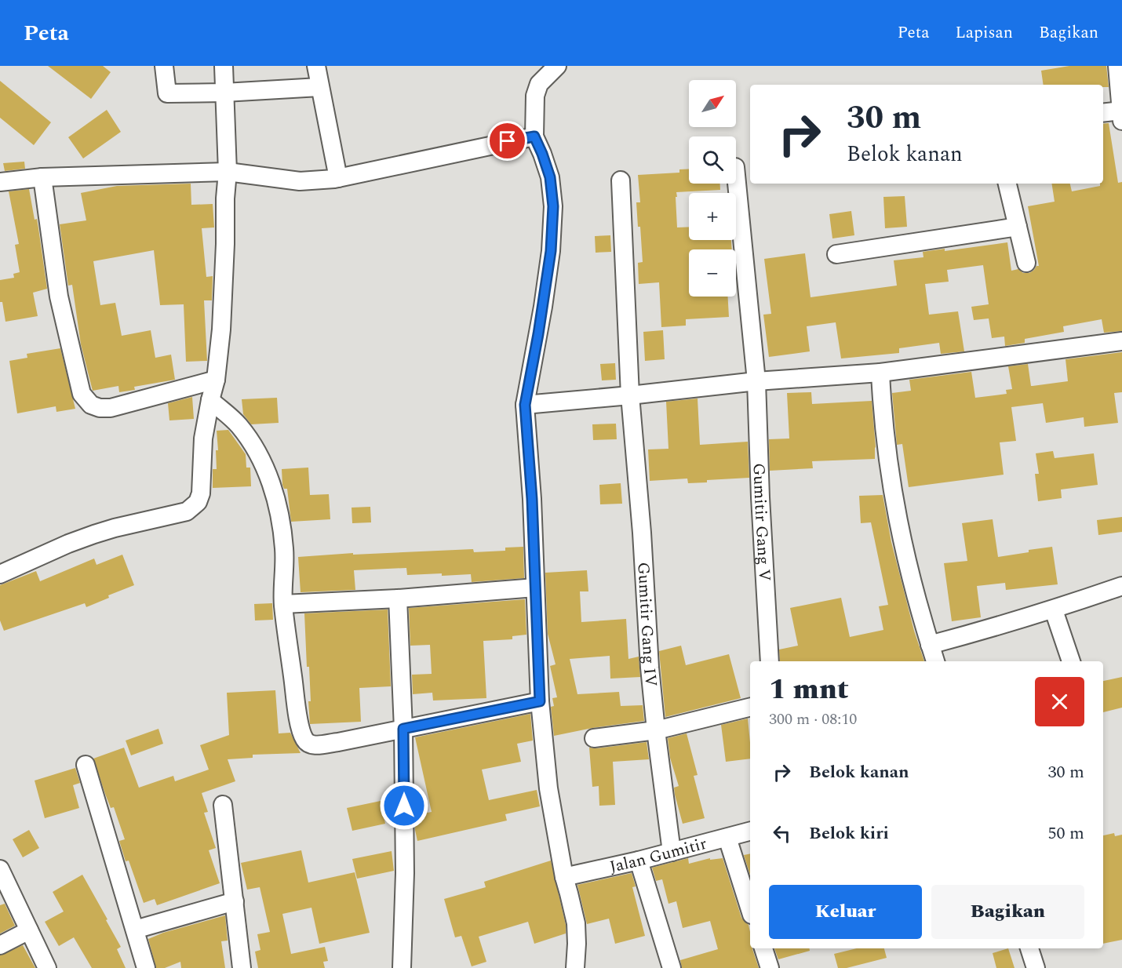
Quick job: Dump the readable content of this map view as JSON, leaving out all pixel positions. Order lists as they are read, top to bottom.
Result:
{
  "streets": {
    "street": ["Gumitir Gang V", "Gumitir Gang IV", "Jalan Gumitir"]
  },
  "crossings": [
    ["Gumitir Gang IV", "Jalan Gumitir"]
  ],
  "north": "top right",
  "page": {
    "header": "Peta",
    "nav": ["Peta", "Lapisan", "Bagikan"],
    "map_buttons": ["+", "−"],
    "turn": ["30 m", "Belok kanan"],
    "heading": ["1 mnt", "300 m · 08:10"],
    "list": [
      {
        "name": "Belok kanan",
        "value": "30 m"
      },
      {
        "name": "Belok kiri",
        "value": "50 m"
      }
    ],
    "buttons": ["Keluar", "Bagikan"]
  }
}
